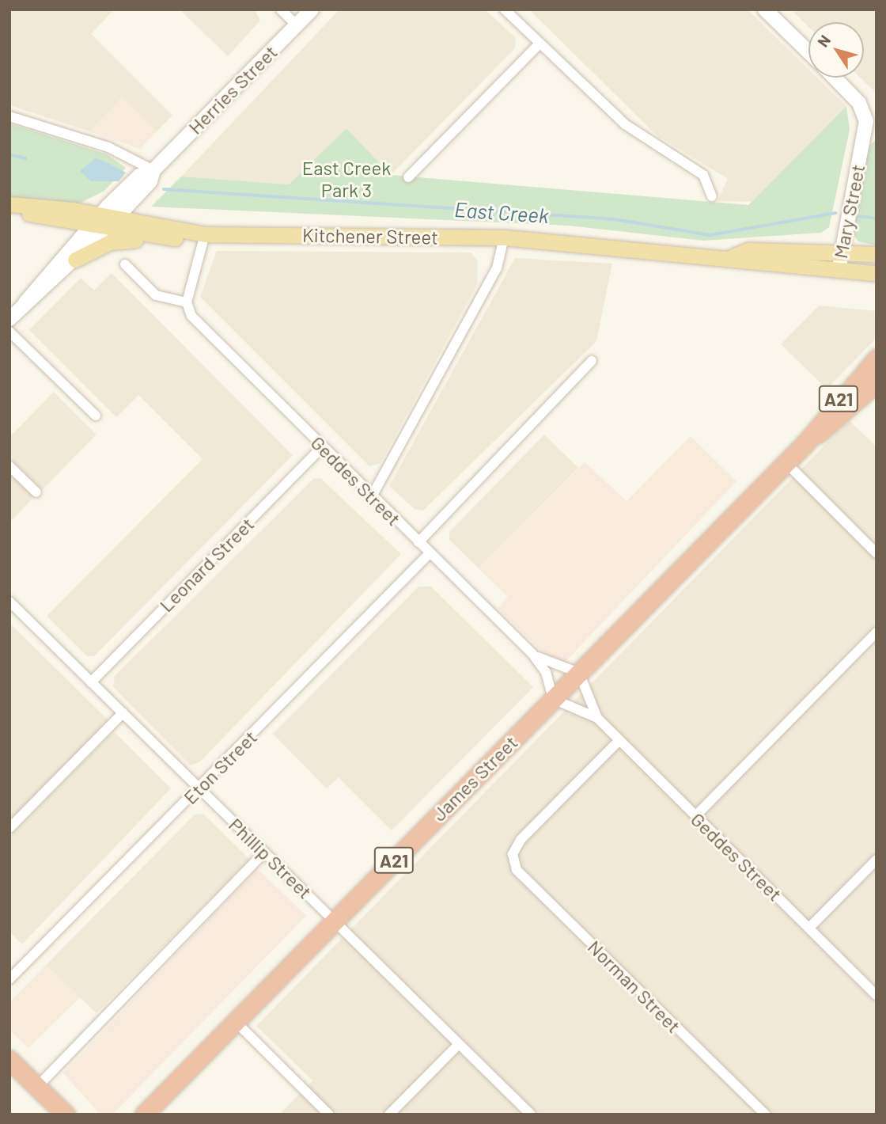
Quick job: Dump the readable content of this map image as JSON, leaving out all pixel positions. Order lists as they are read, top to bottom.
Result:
{
  "streets": {
    "highway": ["A21", "James Street"],
    "main road": ["Herries Street", "Mary Street", "Kitchener Street"],
    "street": [
      "Geddes Street",
      "Leonard Street",
      "Eton Street",
      "Phillip Street",
      "Norman Street"
    ]
  },
  "crossings": [
    ["Herries Street", "Kitchener Street"],
    ["Mary Street", "Kitchener Street"],
    ["Geddes Street", "Leonard Street"],
    ["Geddes Street", "Eton Street"],
    ["Geddes Street", "James Street"],
    ["Geddes Street", "Norman Street"],
    ["Leonard Street", "Phillip Street"],
    ["Eton Street", "Phillip Street"],
    ["James Street", "Phillip Street"]
  ],
  "water": ["East Creek"],
  "parks": ["East Creek Park 3"],
  "north": "top left"
}
